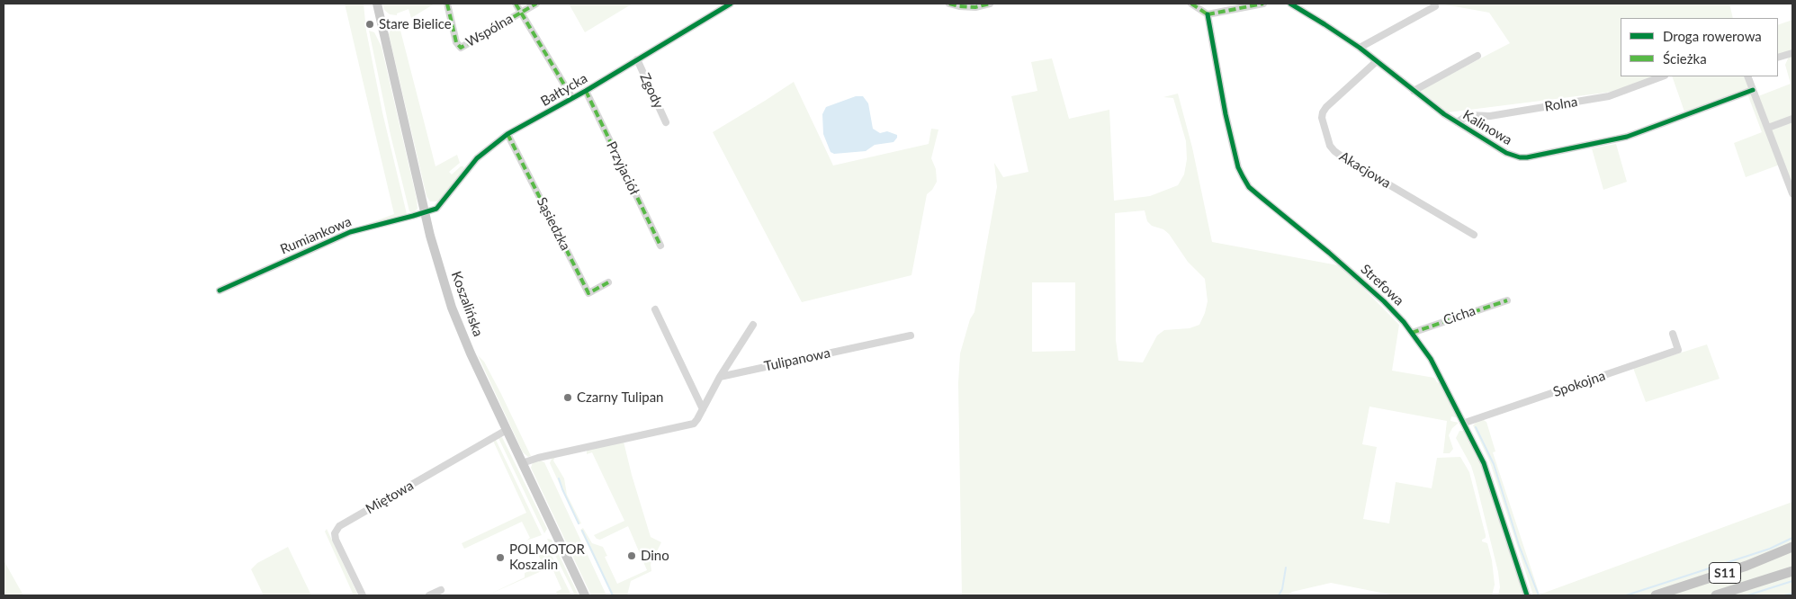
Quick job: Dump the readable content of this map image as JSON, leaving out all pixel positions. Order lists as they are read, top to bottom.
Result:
{
  "streets": {
    "highway": ["S11"],
    "main road": ["Koszalińska"],
    "street": [
      "Wspólna",
      "Bałtycka",
      "Zgody",
      "Rolna",
      "Kalinowa",
      "Przyjaciół",
      "Akacjowa",
      "Sąsiedzka",
      "Rumiankowa",
      "Strefowa",
      "Cicha",
      "Tulipanowa",
      "Spokojna",
      "Miętowa"
    ]
  },
  "crossings": [
    ["Bałtycka", "Zgody"],
    ["Bałtycka", "Przyjaciół"],
    ["Bałtycka", "Sąsiedzka"],
    ["Bałtycka", "Rumiankowa"],
    ["Bałtycka", "Koszalińska"],
    ["Rolna", "Kalinowa"],
    ["Kalinowa", "Akacjowa"],
    ["Rumiankowa", "Koszalińska"],
    ["Strefowa", "Cicha"],
    ["Strefowa", "Spokojna"],
    ["Koszalińska", "Miętowa"]
  ],
  "places": [
    "Stare Bielice",
    "Czarny Tulipan",
    "Dino",
    "POLMOTOR Koszalin"
  ],
  "legend": ["Droga rowerowa", "Ścieżka"]
}
